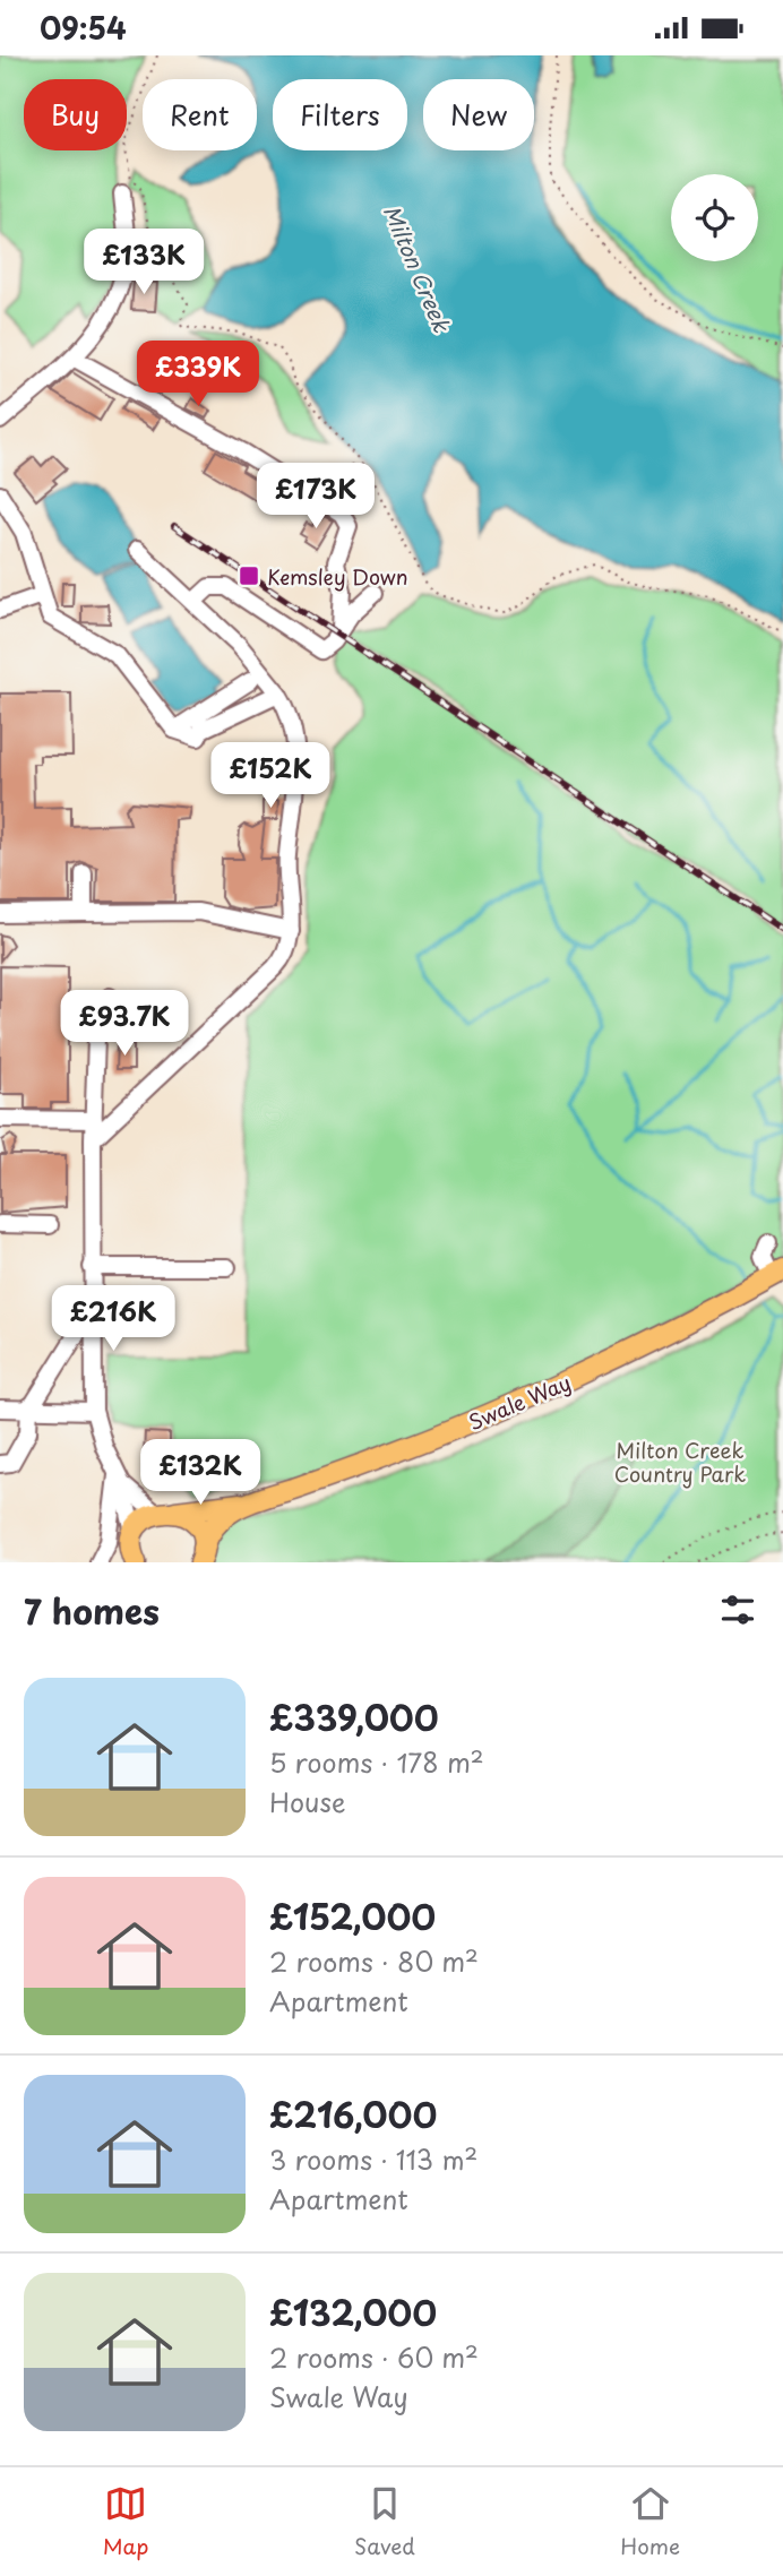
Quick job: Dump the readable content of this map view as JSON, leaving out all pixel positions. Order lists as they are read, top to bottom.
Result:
{
  "streets": {
    "main road": ["Swale Way"]
  },
  "water": ["Milton Creek"],
  "parks": ["Milton Creek Country Park"],
  "places": {
    "transit": ["Kemsley Down"]
  },
  "page": {
    "status": "09:54",
    "chip": [
      "Buy",
      "Rent",
      "Filters",
      "New"
    ],
    "price": [
      "£133K",
      "£339K",
      "£173K",
      "£152K",
      "£93.7K",
      "£216K",
      "£132K"
    ],
    "heading": "7 homes",
    "list": [
      {
        "name": "£339,000",
        "note": "5 rooms · 178 m² · House"
      },
      {
        "name": "£152,000",
        "note": "2 rooms · 80 m² · Apartment"
      },
      {
        "name": "£216,000",
        "note": "3 rooms · 113 m² · Apartment"
      },
      {
        "name": "£132,000",
        "note": "2 rooms · 60 m² · Swale Way"
      }
    ],
    "tabs": ["Map", "Saved", "Home"]
  }
}
